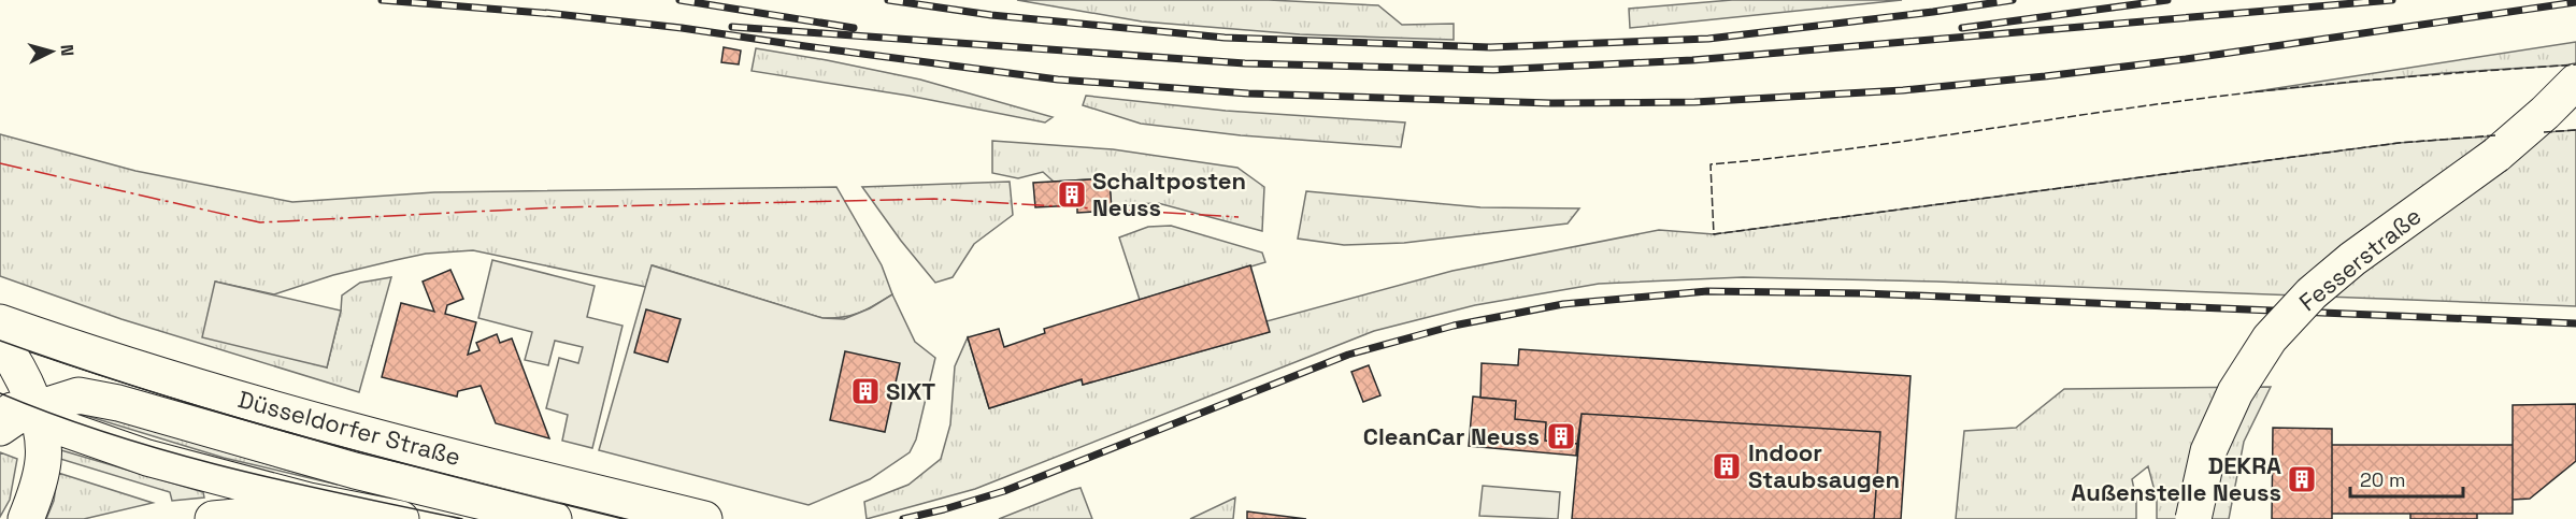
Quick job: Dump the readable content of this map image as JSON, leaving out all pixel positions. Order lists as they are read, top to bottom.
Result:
{
  "streets": {
    "main road": ["Fesserstraße", "Düsseldorfer Straße"]
  },
  "places": {
    "building": [
      "Schaltposten Neuss",
      "SIXT",
      "CleanCar Neuss",
      "Indoor Staubsaugen",
      "DEKRA Außenstelle Neuss"
    ]
  },
  "scale_bar": "20 m",
  "north": "right"
}
